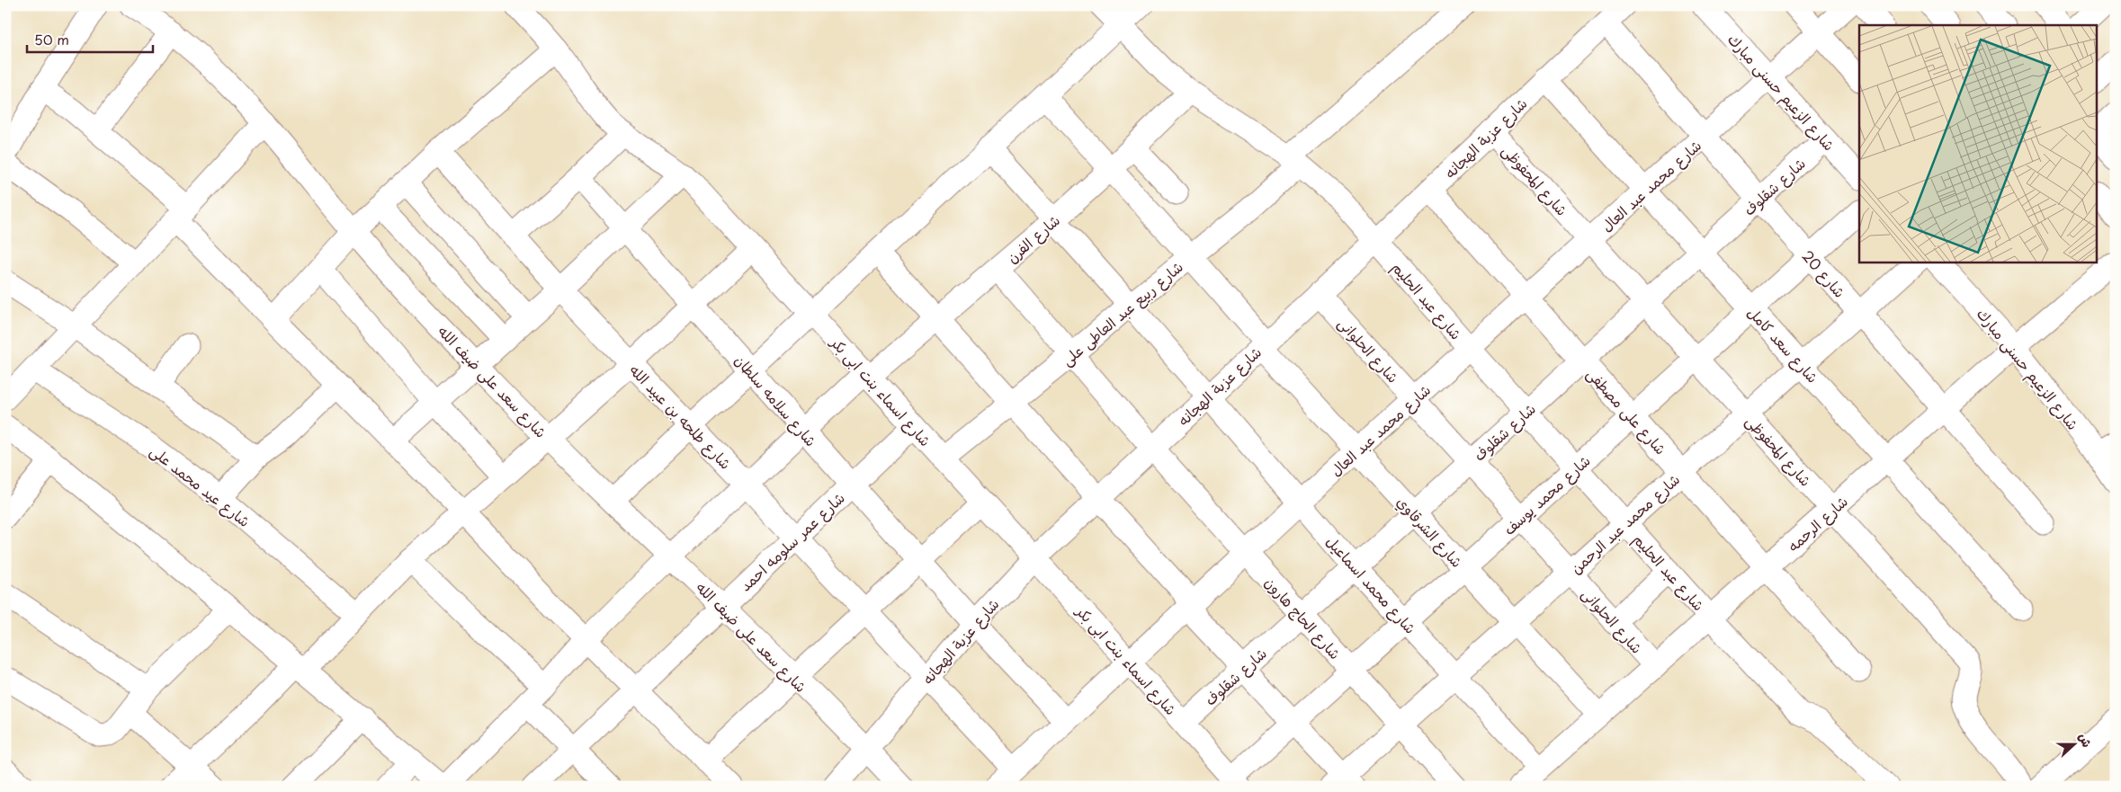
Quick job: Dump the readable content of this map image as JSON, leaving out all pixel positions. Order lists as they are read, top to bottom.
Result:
{
  "streets": {
    "street": [
      "شارع الزعيم حسنى مبارك",
      "شارع عزبة الهجانه",
      "شارع المحفوظى",
      "شارع محمد عبد العال",
      "شارع شقلوف",
      "شارع الفرن",
      "شارع 20",
      "شارع عبد الحليم",
      "شارع ربيع عبد العاطى على",
      "شارع سعد كامل",
      "شارع الحلوانى",
      "شارع سعد على ضيف الله",
      "شارع اسماء بنت ابى بكر",
      "شارع سلامه سلطان",
      "شارع على مصطفى",
      "شارع طلحه بن عبيد الله",
      "شارع عيد محمد على",
      "شارع محمد يوسف",
      "شارع محمد عبد الرحمن",
      "شارع الرحمه",
      "شارع الشرقاوي",
      "شارع عمر سلومه احمد",
      "شارع محمد اسماعيل",
      "شارع الحاج هارون"
    ]
  },
  "crossings": [
    ["شارع الزعيم حسنى مبارك", "شارع محمد عبد العال"],
    ["شارع الزعيم حسنى مبارك", "شارع شقلوف"],
    ["شارع الزعيم حسنى مبارك", "شارع الرحمه"],
    ["شارع عزبة الهجانه", "شارع المحفوظى"],
    ["شارع عزبة الهجانه", "شارع 20"],
    ["شارع عزبة الهجانه", "شارع عبد الحليم"],
    ["شارع عزبة الهجانه", "شارع سعد كامل"],
    ["شارع عزبة الهجانه", "شارع الحلوانى"],
    ["شارع عزبة الهجانه", "شارع سعد على ضيف الله"],
    ["شارع عزبة الهجانه", "شارع اسماء بنت ابى بكر"],
    ["شارع عزبة الهجانه", "شارع سلامه سلطان"],
    ["شارع عزبة الهجانه", "شارع على مصطفى"],
    ["شارع عزبة الهجانه", "شارع طلحه بن عبيد الله"],
    ["شارع عزبة الهجانه", "شارع الشرقاوي"],
    ["شارع عزبة الهجانه", "شارع محمد اسماعيل"],
    ["شارع عزبة الهجانه", "شارع الحاج هارون"],
    ["شارع المحفوظى", "شارع محمد عبد العال"],
    ["شارع المحفوظى", "شارع شقلوف"],
    ["شارع المحفوظى", "شارع محمد يوسف"],
    ["شارع المحفوظى", "شارع محمد عبد الرحمن"],
    ["شارع المحفوظى", "شارع الرحمه"],
    ["شارع محمد عبد العال", "شارع 20"],
    ["شارع محمد عبد العال", "شارع عبد الحليم"],
    ["شارع محمد عبد العال", "شارع سعد كامل"],
    ["شارع محمد عبد العال", "شارع الحلوانى"],
    ["شارع محمد عبد العال", "شارع اسماء بنت ابى بكر"],
    ["شارع محمد عبد العال", "شارع سلامه سلطان"],
    ["شارع محمد عبد العال", "شارع على مصطفى"],
    ["شارع محمد عبد العال", "شارع طلحه بن عبيد الله"],
    ["شارع محمد عبد العال", "شارع الشرقاوي"],
    ["شارع محمد عبد العال", "شارع محمد اسماعيل"],
    ["شارع محمد عبد العال", "شارع الحاج هارون"],
    ["شارع شقلوف", "شارع 20"],
    ["شارع شقلوف", "شارع عبد الحليم"],
    ["شارع شقلوف", "شارع سعد كامل"],
    ["شارع شقلوف", "شارع الحلوانى"],
    ["شارع شقلوف", "شارع اسماء بنت ابى بكر"],
    ["شارع شقلوف", "شارع على مصطفى"],
    ["شارع شقلوف", "شارع الشرقاوي"],
    ["شارع شقلوف", "شارع محمد اسماعيل"],
    ["شارع شقلوف", "شارع الحاج هارون"],
    ["شارع الفرن", "شارع عبد الحليم"],
    ["شارع الفرن", "شارع سعد على ضيف الله"],
    ["شارع الفرن", "شارع اسماء بنت ابى بكر"],
    ["شارع الفرن", "شارع سلامه سلطان"],
    ["شارع الفرن", "شارع طلحه بن عبيد الله"],
    ["شارع الفرن", "شارع الشرقاوي"],
    ["شارع الفرن", "شارع محمد اسماعيل"],
    ["شارع الفرن", "شارع الحاج هارون"],
    ["شارع 20", "شارع محمد يوسف"],
    ["شارع 20", "شارع محمد عبد الرحمن"],
    ["شارع 20", "شارع الرحمه"],
    ["شارع عبد الحليم", "شارع ربيع عبد العاطى على"],
    ["شارع عبد الحليم", "شارع محمد يوسف"],
    ["شارع عبد الحليم", "شارع محمد عبد الرحمن"],
    ["شارع عبد الحليم", "شارع الرحمه"],
    ["شارع ربيع عبد العاطى على", "شارع اسماء بنت ابى بكر"],
    ["شارع ربيع عبد العاطى على", "شارع الشرقاوي"],
    ["شارع ربيع عبد العاطى على", "شارع محمد اسماعيل"],
    ["شارع ربيع عبد العاطى على", "شارع الحاج هارون"],
    ["شارع سعد كامل", "شارع محمد يوسف"],
    ["شارع سعد كامل", "شارع محمد عبد الرحمن"],
    ["شارع سعد كامل", "شارع الرحمه"],
    ["شارع الحلوانى", "شارع محمد يوسف"],
    ["شارع الحلوانى", "شارع محمد عبد الرحمن"],
    ["شارع الحلوانى", "شارع الرحمه"],
    ["شارع سعد على ضيف الله", "شارع عمر سلومه احمد"],
    ["شارع اسماء بنت ابى بكر", "شارع محمد يوسف"],
    ["شارع اسماء بنت ابى بكر", "شارع عمر سلومه احمد"],
    ["شارع سلامه سلطان", "شارع عمر سلومه احمد"],
    ["شارع على مصطفى", "شارع محمد يوسف"],
    ["شارع على مصطفى", "شارع محمد عبد الرحمن"],
    ["شارع على مصطفى", "شارع الرحمه"],
    ["شارع طلحه بن عبيد الله", "شارع عمر سلومه احمد"],
    ["شارع محمد يوسف", "شارع الشرقاوي"],
    ["شارع محمد يوسف", "شارع محمد اسماعيل"],
    ["شارع محمد يوسف", "شارع الحاج هارون"],
    ["شارع محمد عبد الرحمن", "شارع الشرقاوي"],
    ["شارع محمد عبد الرحمن", "شارع محمد اسماعيل"],
    ["شارع محمد عبد الرحمن", "شارع الحاج هارون"],
    ["شارع الرحمه", "شارع الشرقاوي"],
    ["شارع الرحمه", "شارع محمد اسماعيل"]
  ],
  "scale_bar": "50 m",
  "north": "right"
}
